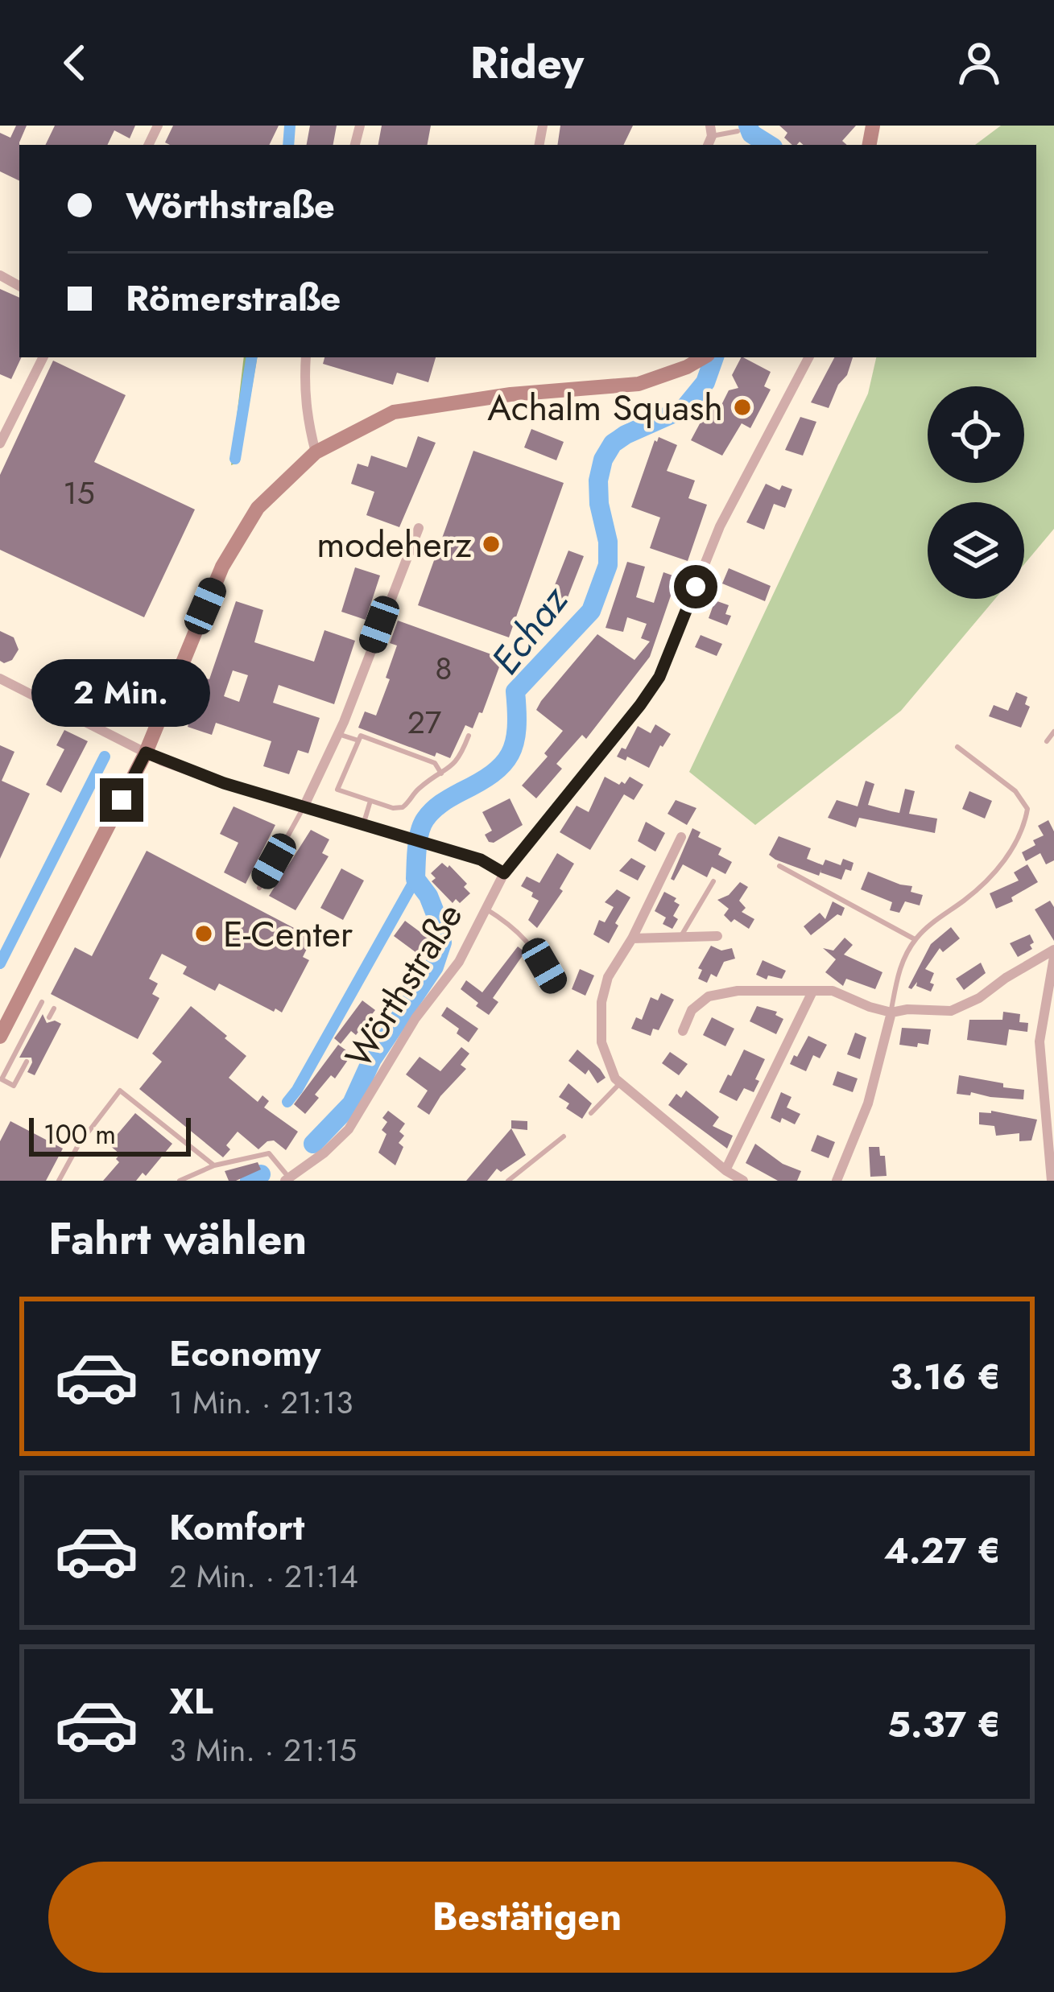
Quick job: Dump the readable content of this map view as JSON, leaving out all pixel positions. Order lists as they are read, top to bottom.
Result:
{
  "streets": {
    "street": ["Wörthstraße"]
  },
  "water": ["Echaz"],
  "places": ["Achalm Squash", "modeherz", "E-Center"],
  "house_numbers": ["15", "8", "27"],
  "scale_bar": "100 m",
  "page": {
    "header": "Ridey",
    "banner": ["Wörthstraße", "Römerstraße"],
    "bubble": "2 Min.",
    "scale": "100 m",
    "heading": "Fahrt wählen",
    "list": [
      {
        "name": "Economy",
        "note": "1 Min. · 21:13",
        "value": "3.16 €"
      },
      {
        "name": "Komfort",
        "note": "2 Min. · 21:14",
        "value": "4.27 €"
      },
      {
        "name": "XL",
        "note": "3 Min. · 21:15",
        "value": "5.37 €"
      }
    ],
    "buttons": "Bestätigen"
  }
}
